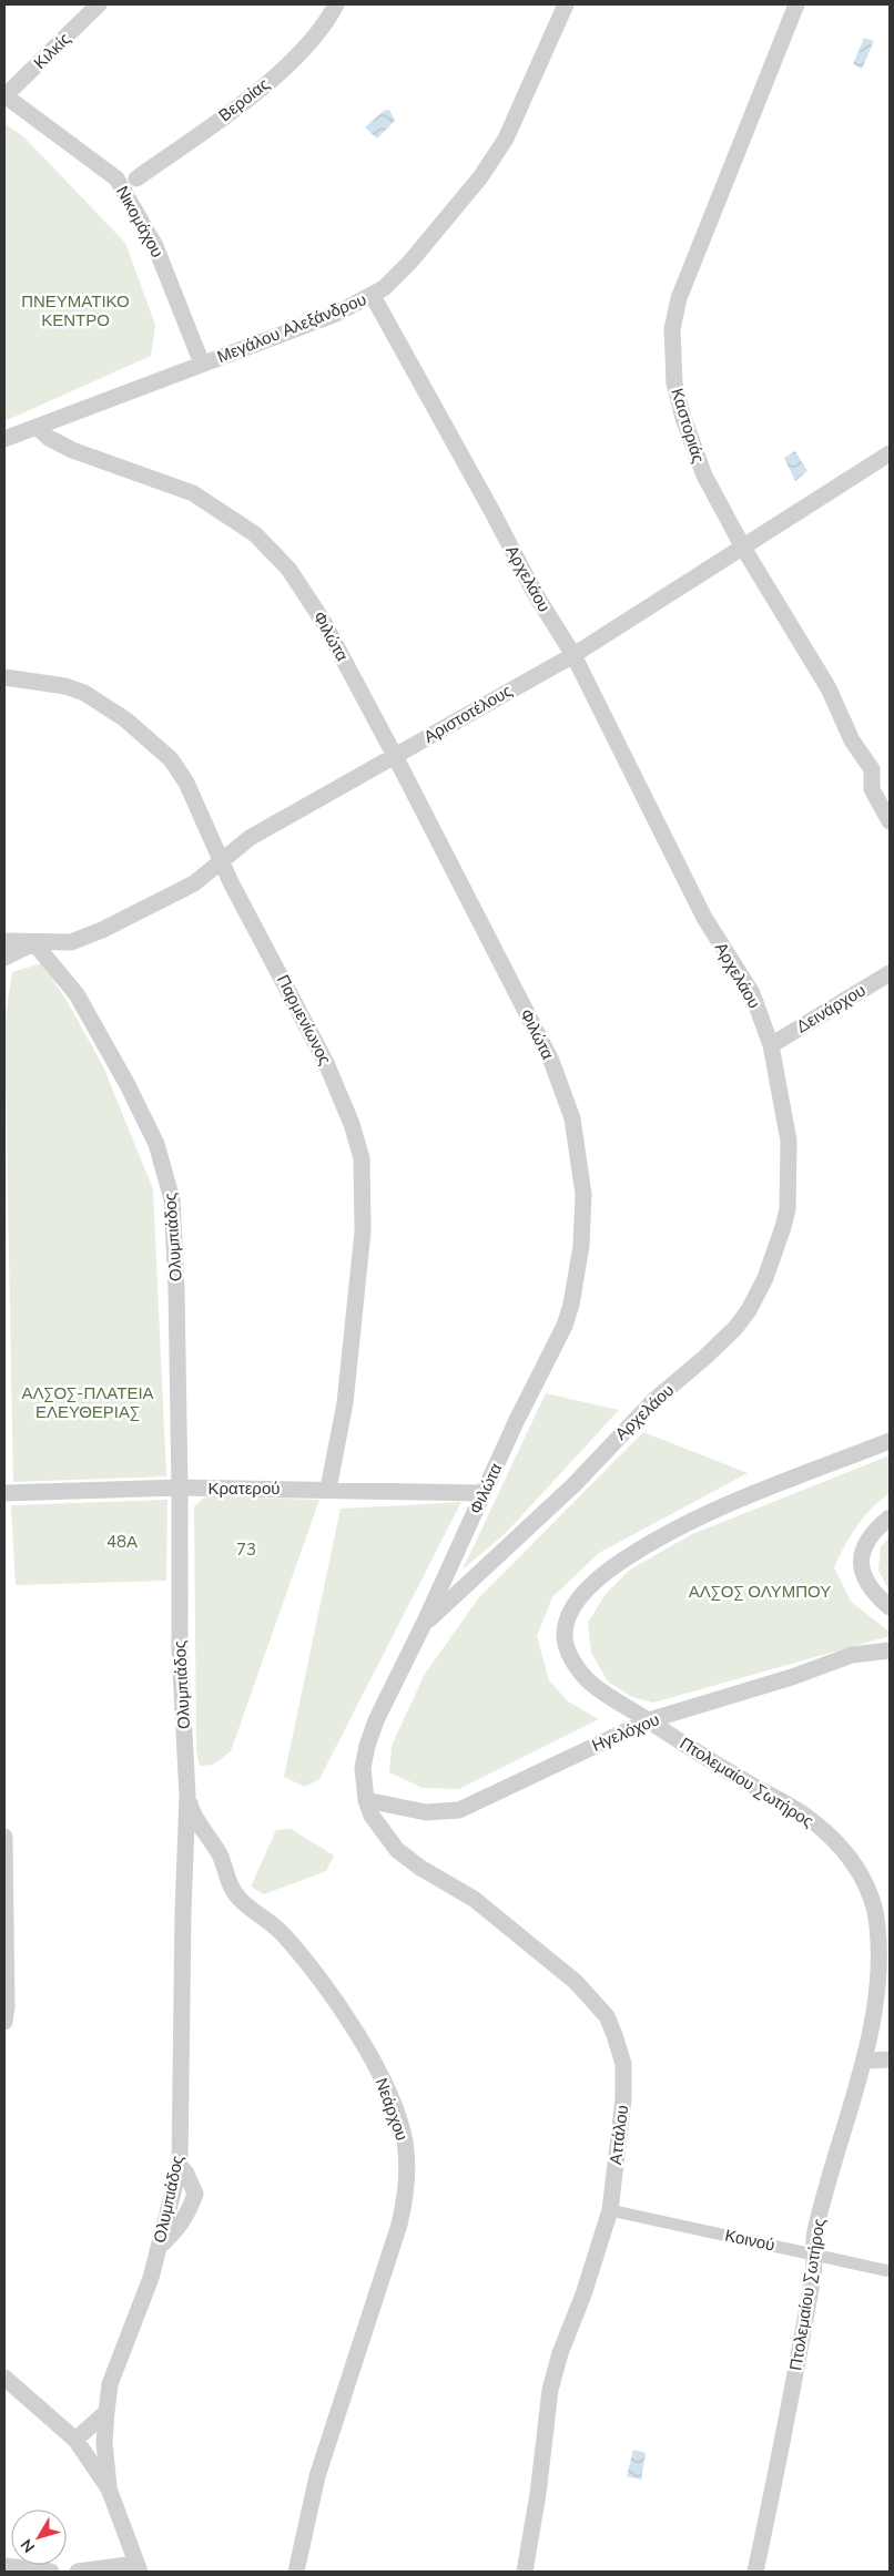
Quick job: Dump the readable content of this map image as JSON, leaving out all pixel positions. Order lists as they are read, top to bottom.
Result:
{
  "streets": {
    "street": [
      "Κιλκίς",
      "Βεροίας",
      "Νικομάχου",
      "Μεγάλου Αλεξάνδρου",
      "Καστοριάς",
      "Αρχελάου",
      "Φιλώτα",
      "Αριστοτέλους",
      "Δεινάρχου",
      "Παρμενίωνος",
      "Ολυμπιάδος",
      "Κρατερού",
      "Ηγελόχου",
      "Πτολεμαίου Σωτήρος",
      "Νεάρχου",
      "Αττάλου",
      "Κοινού"
    ]
  },
  "crossings": [
    ["Κιλκίς", "Νικομάχου"],
    ["Νικομάχου", "Μεγάλου Αλεξάνδρου"],
    ["Μεγάλου Αλεξάνδρου", "Αρχελάου"],
    ["Μεγάλου Αλεξάνδρου", "Φιλώτα"],
    ["Καστοριάς", "Αριστοτέλους"],
    ["Αρχελάου", "Φιλώτα"],
    ["Αρχελάου", "Αριστοτέλους"],
    ["Αρχελάου", "Δεινάρχου"],
    ["Φιλώτα", "Αριστοτέλους"],
    ["Φιλώτα", "Κρατερού"],
    ["Φιλώτα", "Ηγελόχου"],
    ["Φιλώτα", "Αττάλου"],
    ["Αριστοτέλους", "Παρμενίωνος"],
    ["Αριστοτέλους", "Ολυμπιάδος"],
    ["Παρμενίωνος", "Κρατερού"],
    ["Ολυμπιάδος", "Κρατερού"],
    ["Ολυμπιάδος", "Νεάρχου"],
    ["Ηγελόχου", "Πτολεμαίου Σωτήρος"],
    ["Ηγελόχου", "Αττάλου"],
    ["Πτολεμαίου Σωτήρος", "Κοινού"],
    ["Αττάλου", "Κοινού"]
  ],
  "parks": [
    "ΠΝΕΥΜΑΤΙΚΟ ΚΕΝΤΡΟ",
    "ΑΛΣΟΣ-ΠΛΑΤΕΙΑ ΕΛΕΥΘΕΡΙΑΣ",
    "48Α",
    "73",
    "ΑΛΣΟΣ ΟΛΥΜΠΟΥ"
  ],
  "north": "bottom left"
}
